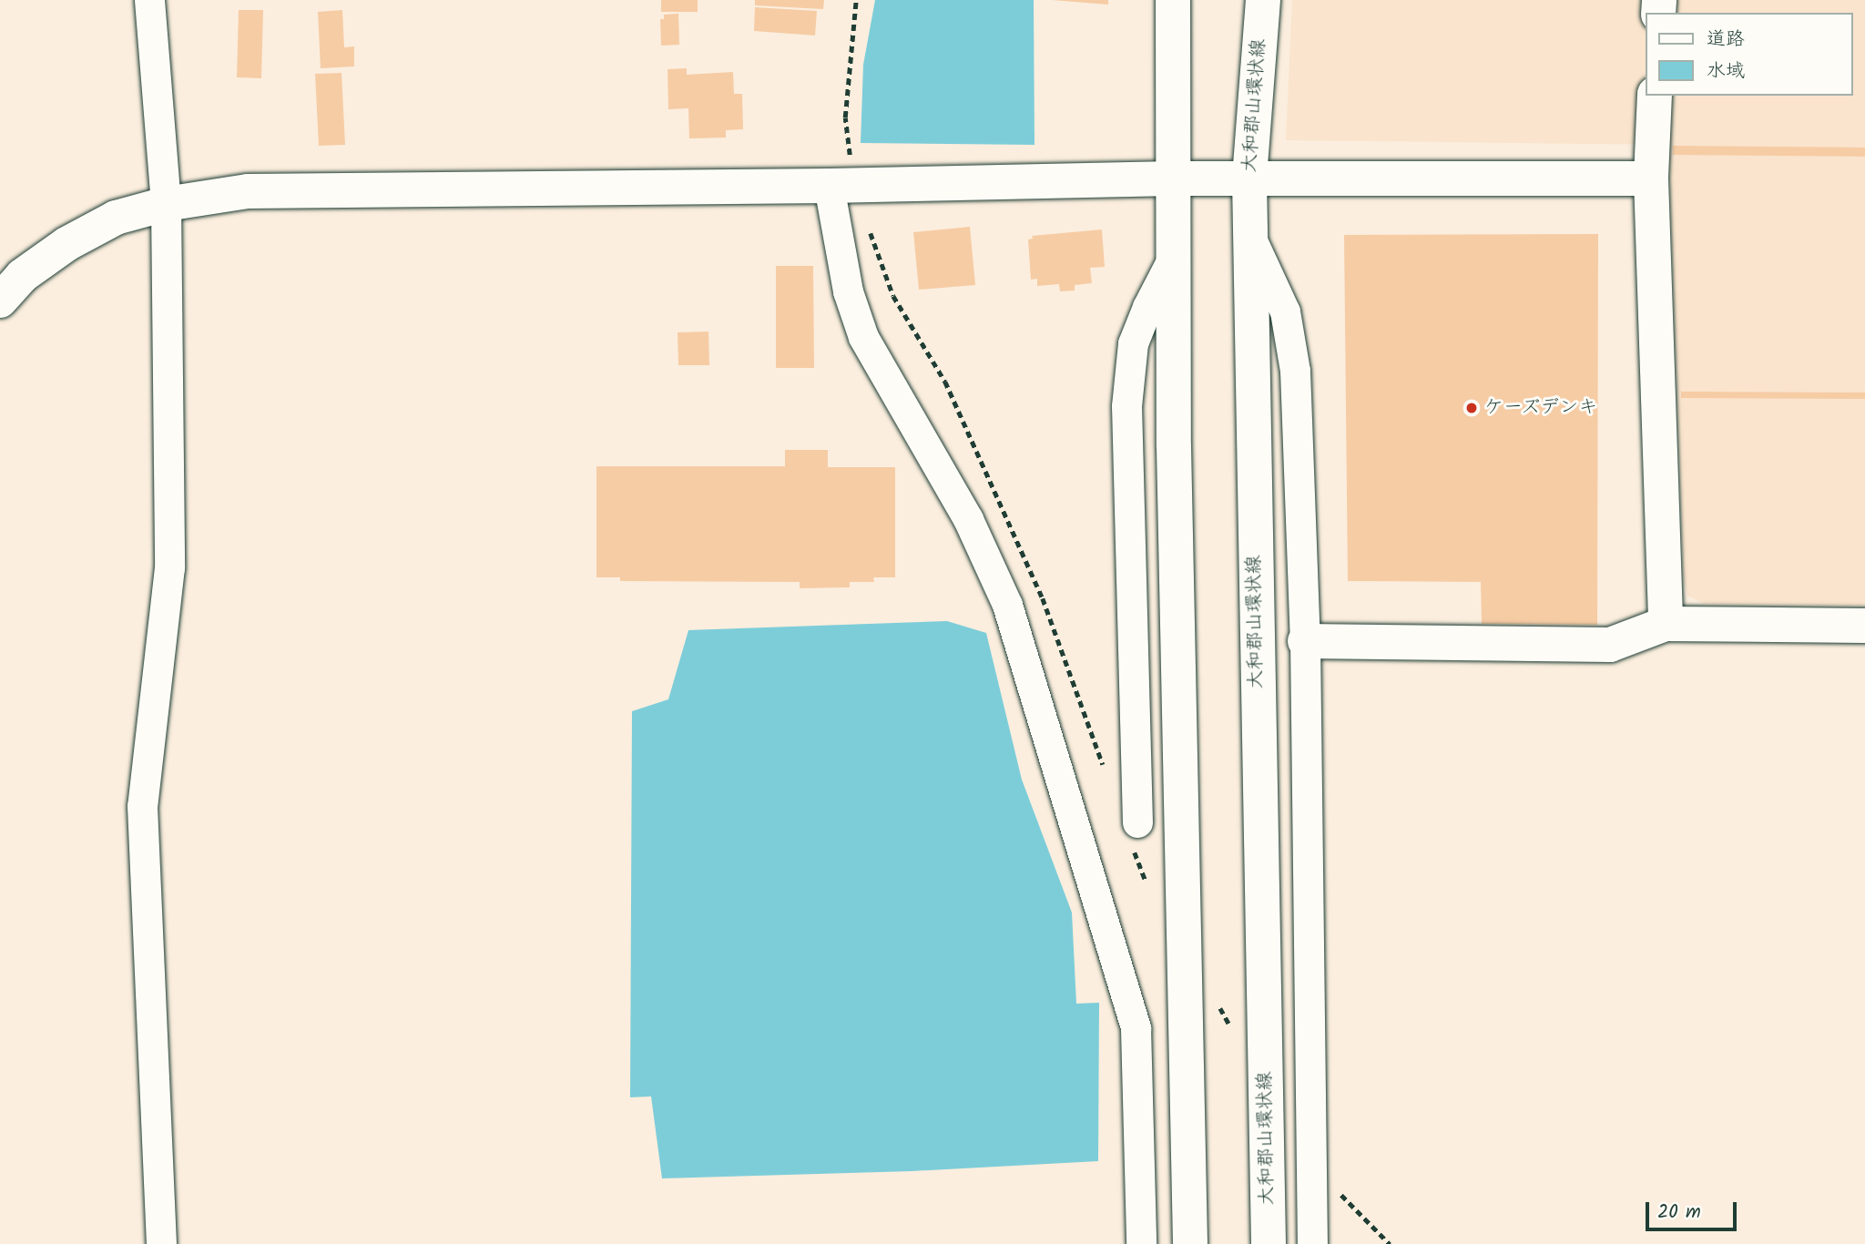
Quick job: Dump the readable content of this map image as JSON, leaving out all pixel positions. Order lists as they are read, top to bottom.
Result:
{
  "streets": {
    "street": ["大和郡山環状線"]
  },
  "places": ["ケーズデンキ"],
  "legend": ["道路", "水域"],
  "scale_bar": "20 m"
}
